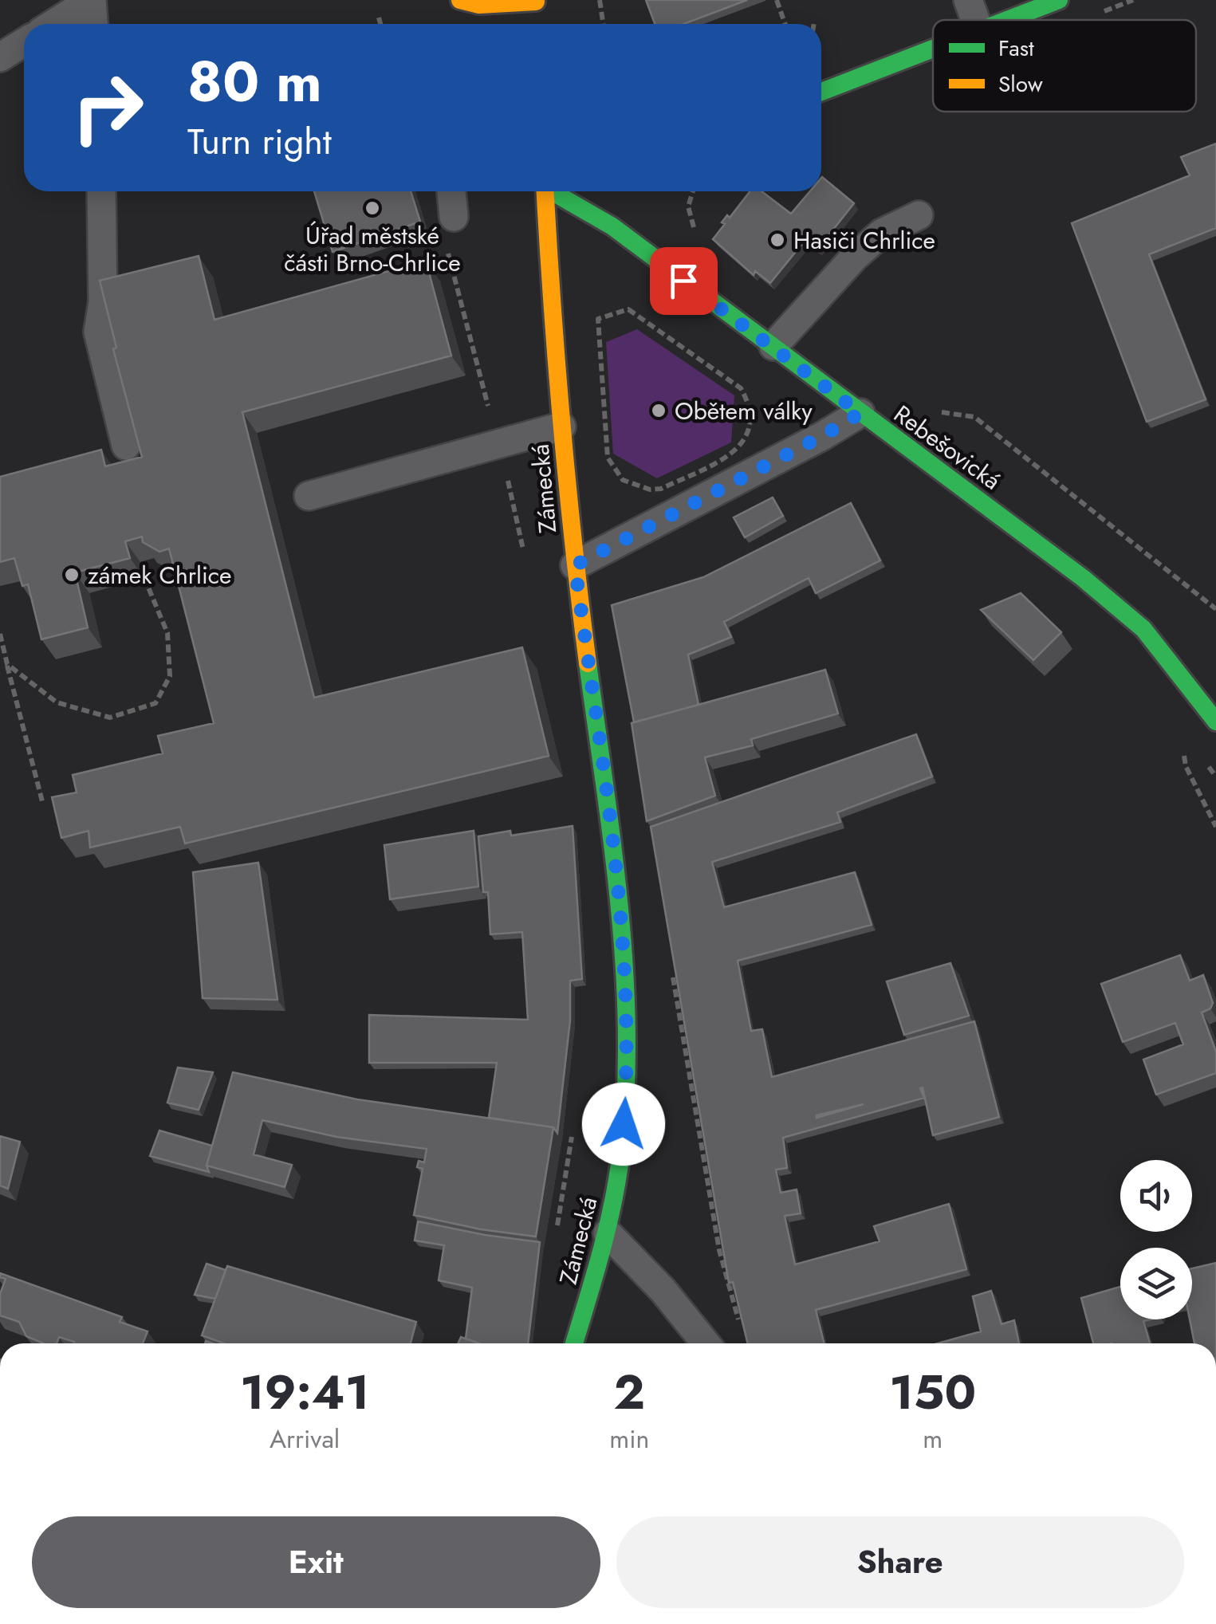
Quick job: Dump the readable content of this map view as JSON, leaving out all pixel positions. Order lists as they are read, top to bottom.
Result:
{
  "streets": {
    "street": ["Rebešovická", "Zámecká"]
  },
  "places": [
    "Úřad městské části Brno-Chrlice",
    "Hasiči Chrlice",
    "Obětem války",
    "zámek Chrlice"
  ],
  "legend": ["Fast", "Slow"],
  "page": {
    "turn": ["80 m", "Turn right"],
    "eta": [
      "19:41",
      "Arrival",
      "2",
      "min",
      "150",
      "m"
    ],
    "buttons": ["Exit", "Share"]
  }
}
